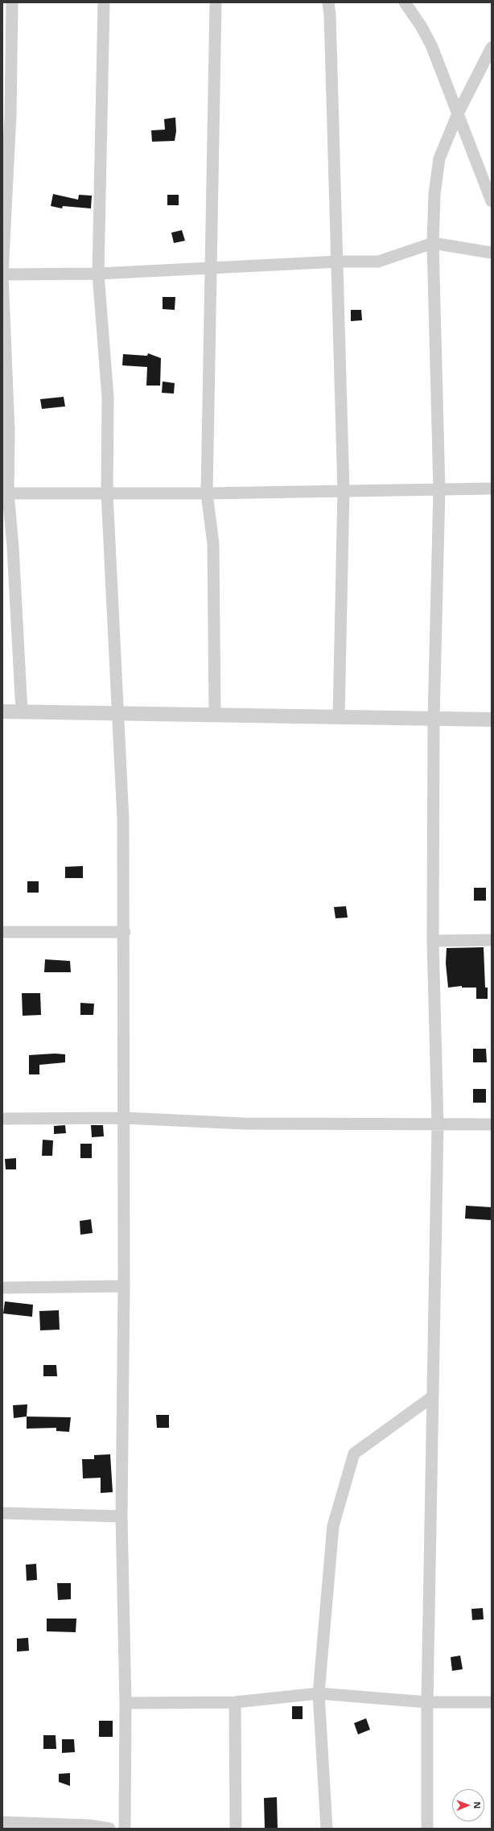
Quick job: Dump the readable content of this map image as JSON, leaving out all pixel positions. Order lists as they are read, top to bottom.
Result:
{
  "north": "right"
}
